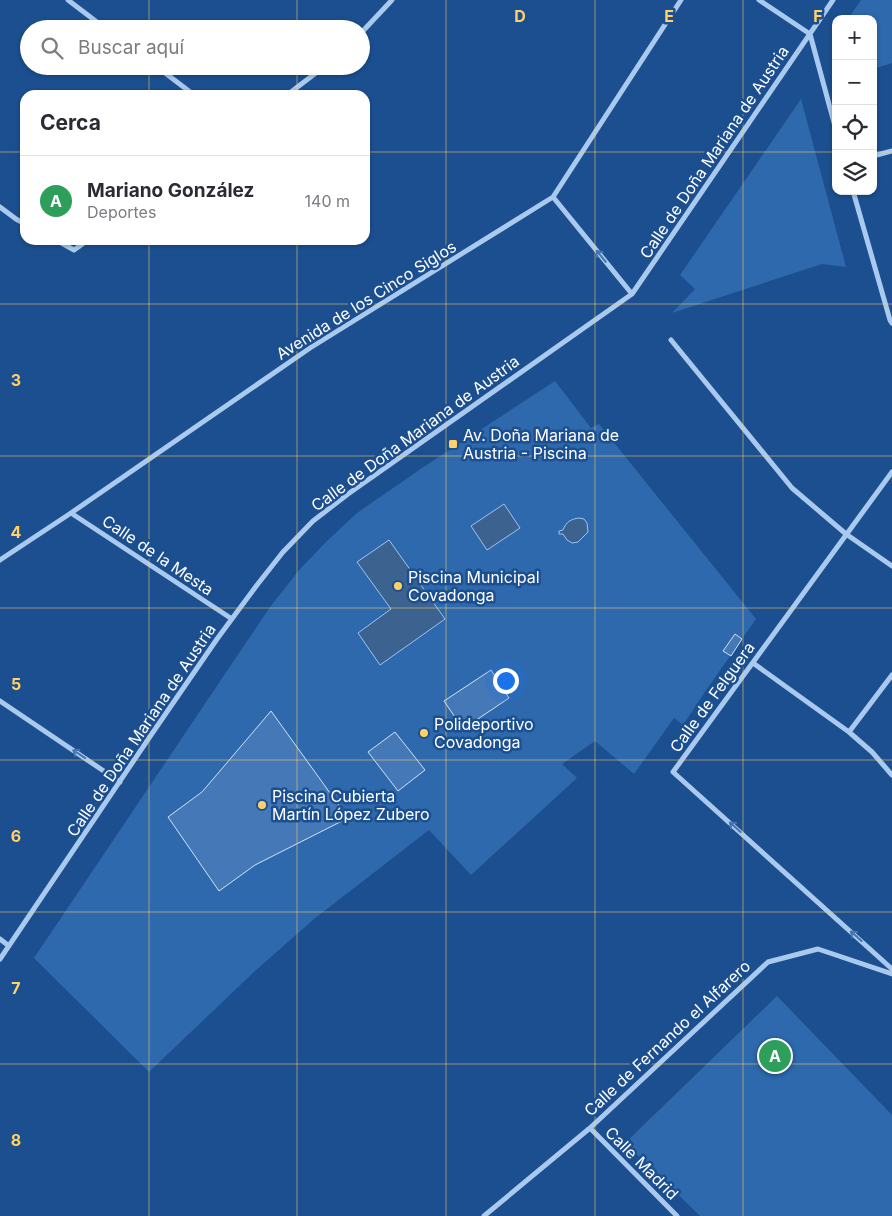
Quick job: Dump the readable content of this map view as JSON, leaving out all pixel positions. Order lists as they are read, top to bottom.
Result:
{
  "streets": {
    "street": [
      "Calle de Doña Mariana de Austria",
      "Avenida de los Cinco Siglos",
      "Calle de la Mesta",
      "Calle de Felguera",
      "Calle de Fernando el Alfarero",
      "Calle Madrid"
    ]
  },
  "crossings": [
    ["Calle de Doña Mariana de Austria", "Calle de la Mesta"],
    ["Avenida de los Cinco Siglos", "Calle de la Mesta"],
    ["Calle de Fernando el Alfarero", "Calle Madrid"]
  ],
  "places": {
    "transit": ["Av. Doña Mariana de Austria - Piscina"],
    "other": ["Piscina Municipal Covadonga", "Polideportivo Covadonga", "Piscina Cubierta Martín López Zubero"]
  },
  "page": {
    "map_buttons": ["+", "−"],
    "search": "Buscar aquí",
    "heading": "Cerca",
    "list": [
      {
        "mark": "A",
        "name": "Mariano González",
        "note": "Deportes",
        "value": "140 m"
      }
    ],
    "pins": "A"
  },
  "grid": {
    "columns": ["D", "E", "F"],
    "rows": [
      "3",
      "4",
      "5",
      "6",
      "7",
      "8"
    ]
  }
}
